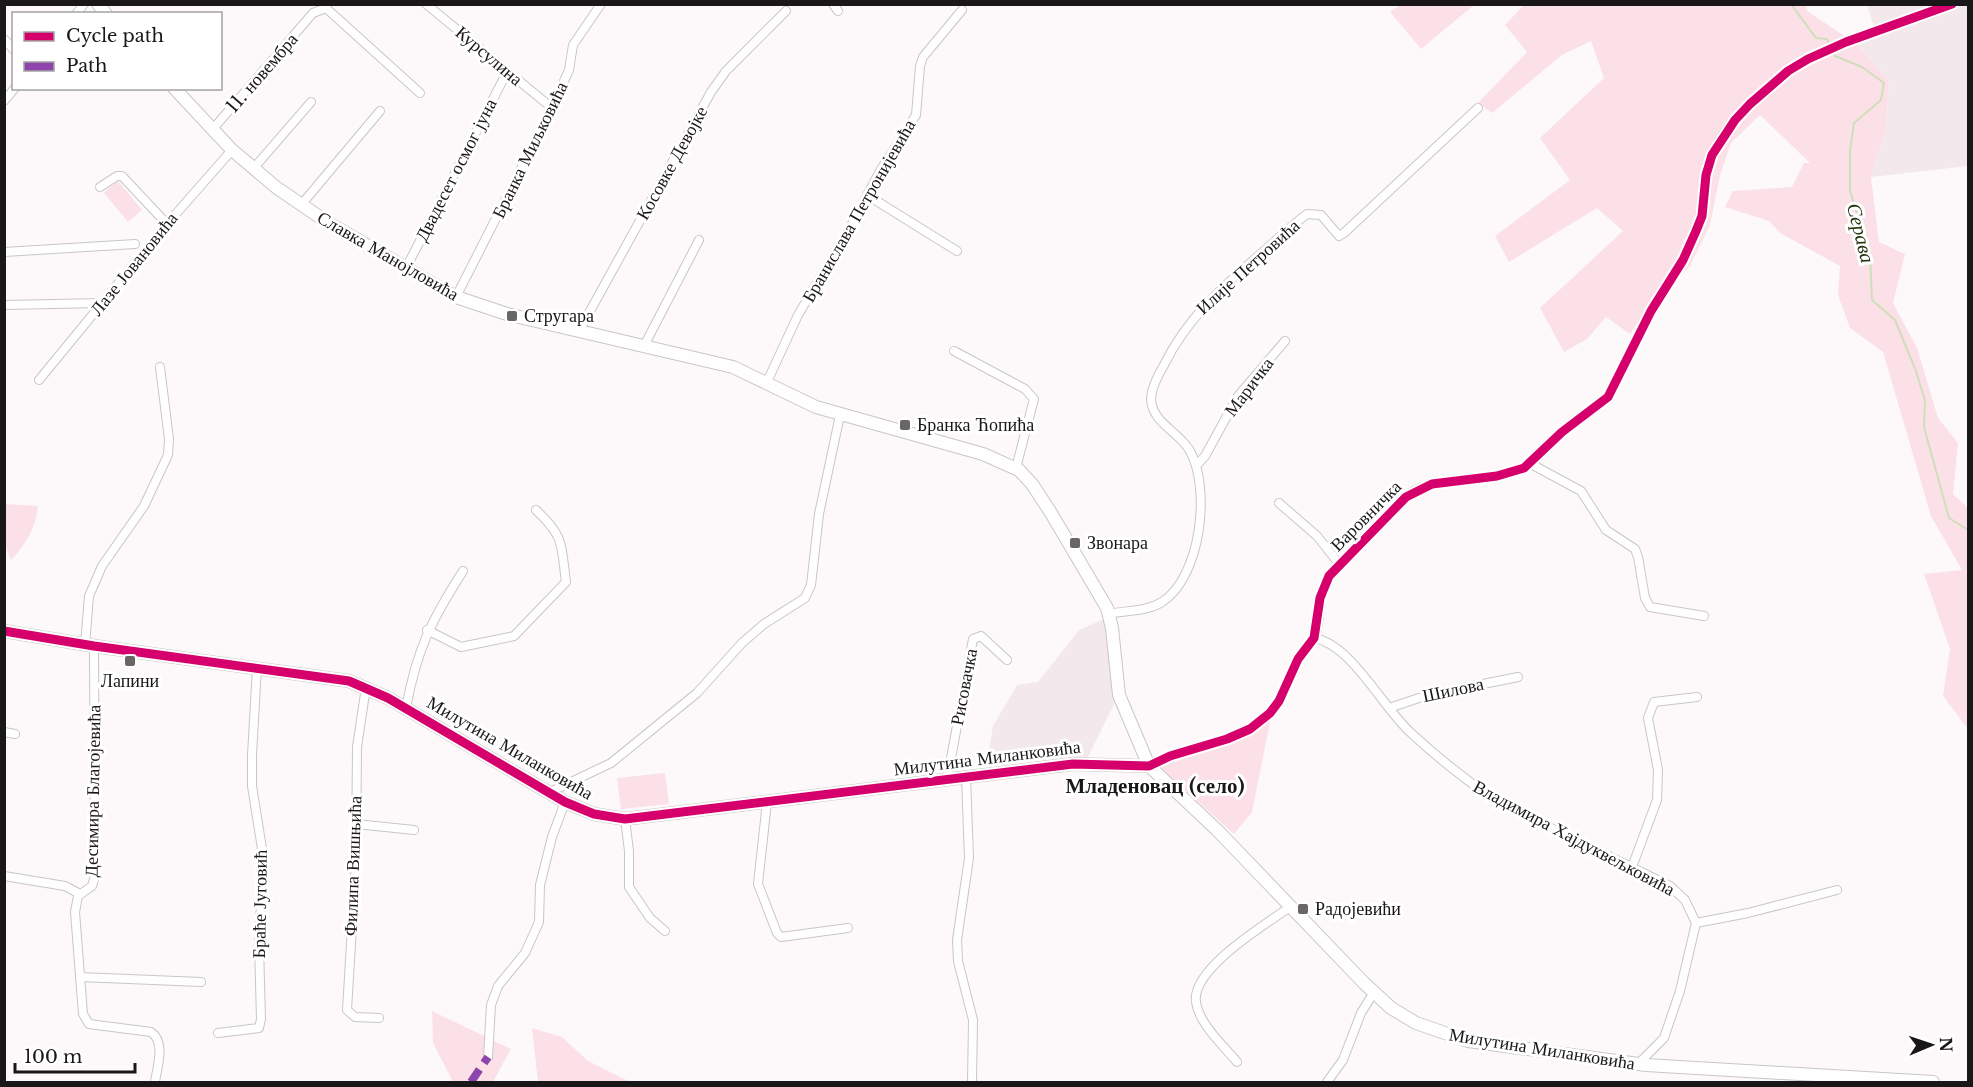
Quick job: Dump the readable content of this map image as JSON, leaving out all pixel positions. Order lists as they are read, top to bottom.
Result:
{
  "streets": {
    "main road": ["Славка Манојловића", "Милутина Миланковића"],
    "street": [
      "Курсулина",
      "11. новембра",
      "Бранка Миљковића",
      "Косовке Девојке",
      "Двадесет осмог јуна",
      "Бранислава Петронијевића",
      "Лазе Јовановића",
      "Илије Петровића",
      "Маричка",
      "Варовничка",
      "Рисовачка",
      "Шилова",
      "Десимира Благојевића",
      "Владимира Хајдуквељковића",
      "Филипа Вишњића",
      "Браће Југовић"
    ]
  },
  "crossings": [
    ["Курсулина", "Бранка Миљковића"],
    ["Курсулина", "Двадесет осмог јуна"],
    ["11. новембра", "Славка Манојловића"],
    ["Бранка Миљковића", "Славка Манојловића"],
    ["Косовке Девојке", "Славка Манојловића"],
    ["Двадесет осмог јуна", "Славка Манојловића"],
    ["Бранислава Петронијевића", "Славка Манојловића"],
    ["Славка Манојловића", "Лазе Јовановића"],
    ["Славка Манојловића", "Илије Петровића"],
    ["Славка Манојловића", "Варовничка"],
    ["Славка Манојловића", "Милутина Миланковића"],
    ["Илије Петровића", "Маричка"],
    ["Варовничка", "Милутина Миланковића"],
    ["Варовничка", "Владимира Хајдуквељковића"],
    ["Рисовачка", "Милутина Миланковића"],
    ["Шилова", "Владимира Хајдуквељковића"],
    ["Милутина Миланковића", "Десимира Благојевића"],
    ["Милутина Миланковића", "Филипа Вишњића"],
    ["Милутина Миланковића", "Браће Југовић"]
  ],
  "districts": ["Младеновац (село)"],
  "water": ["Серава"],
  "places": {
    "transit": [
      "Стругара",
      "Бранка Ћопића",
      "Звонара",
      "Лапини",
      "Радојевићи"
    ]
  },
  "legend": ["Cycle path", "Path"],
  "scale_bar": "100 m",
  "north": "right"
}
